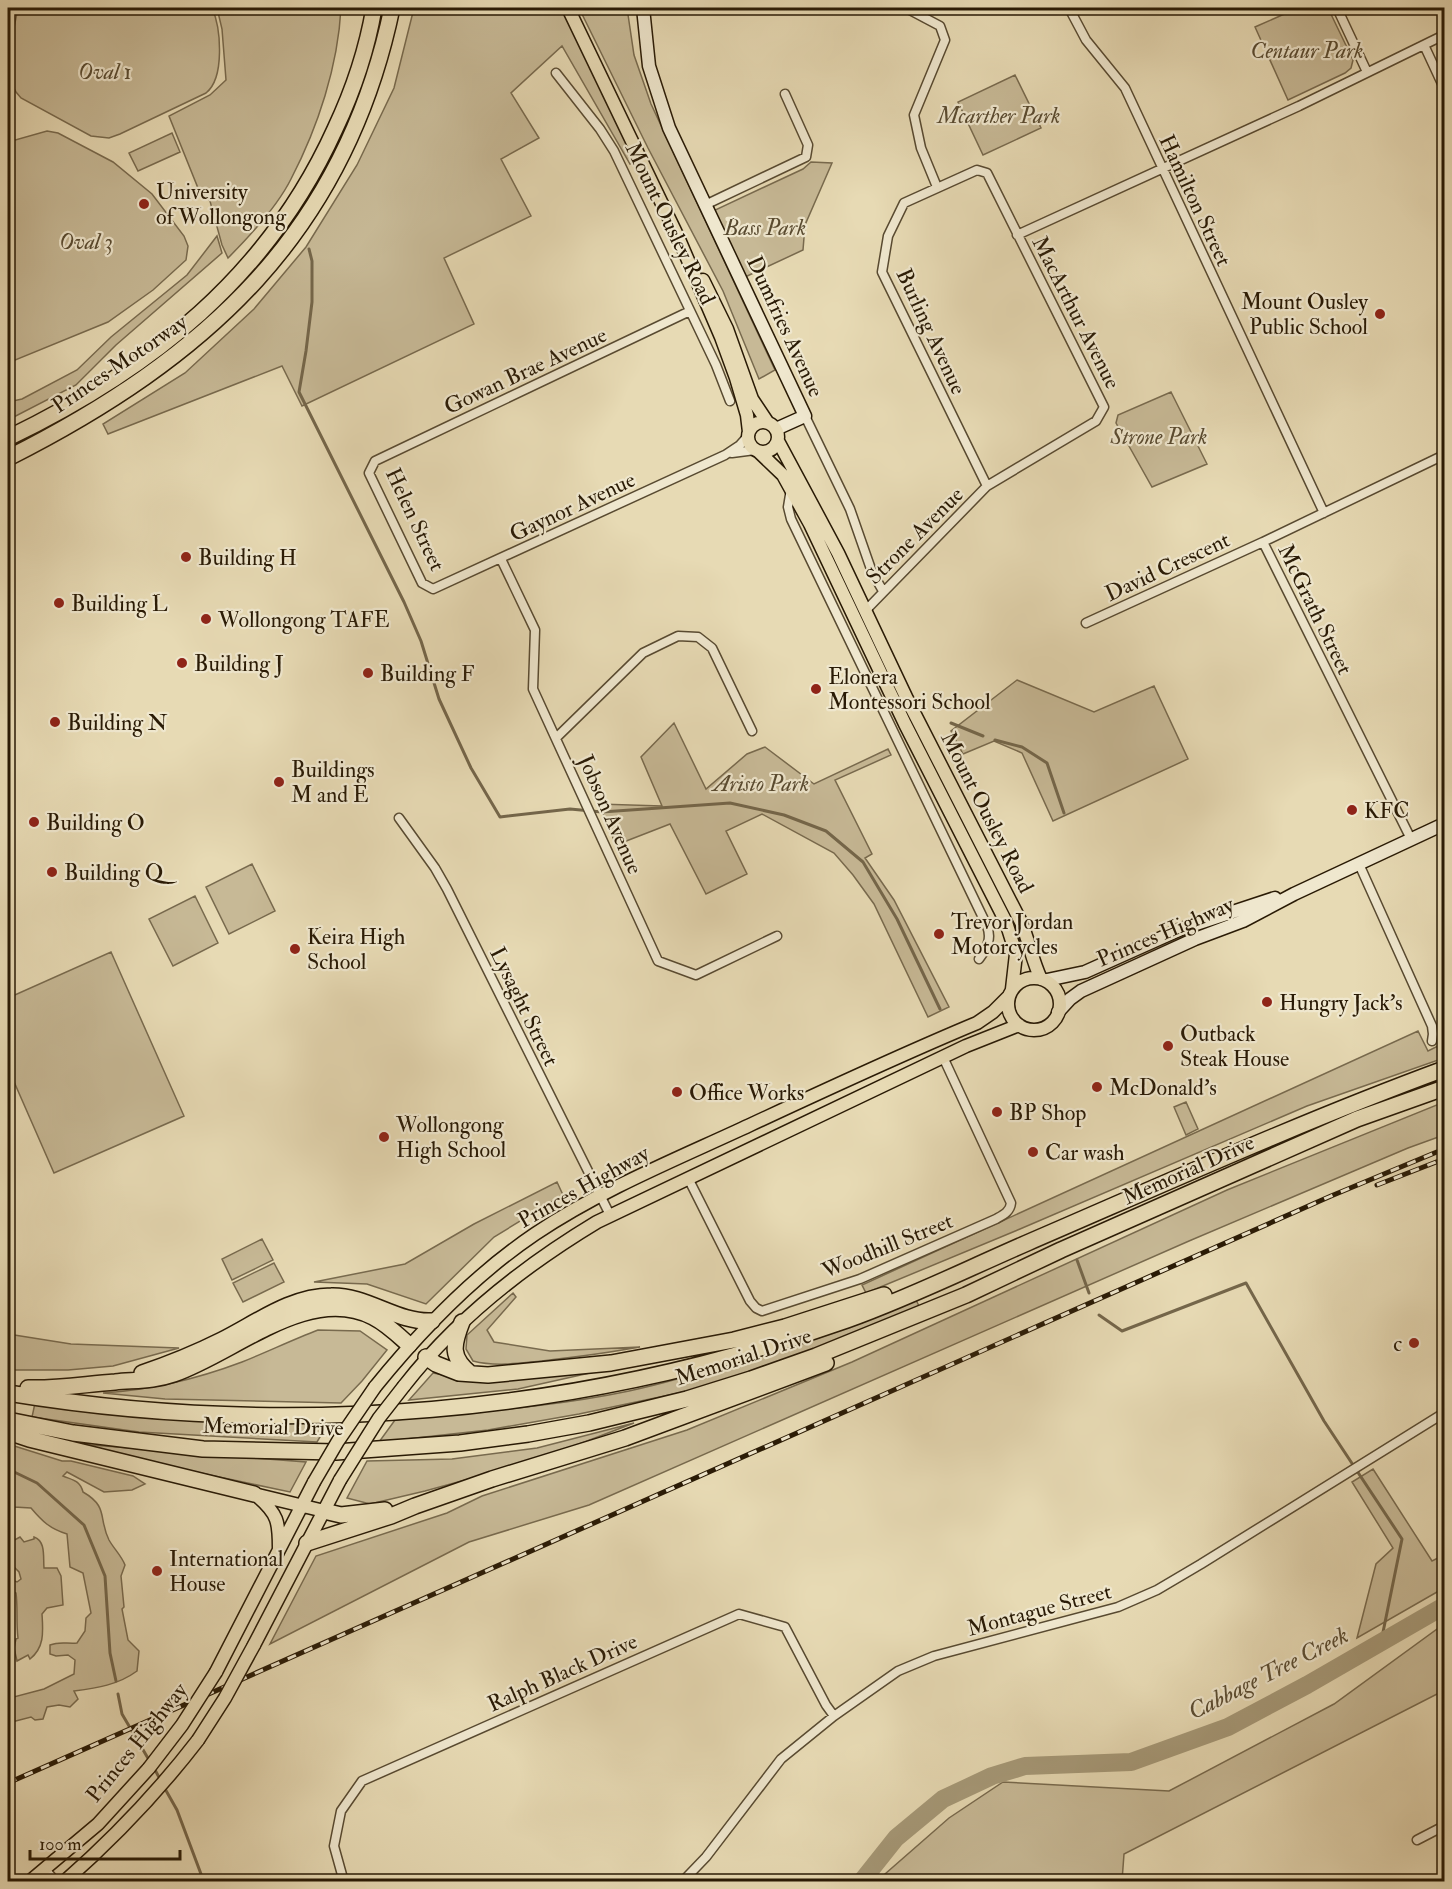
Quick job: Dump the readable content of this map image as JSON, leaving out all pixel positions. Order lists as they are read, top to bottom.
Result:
{
  "streets": {
    "highway": ["Princes Motorway", "Memorial Drive"],
    "main road": ["Mount Ousley Road", "Dumfries Avenue", "Princes Highway"],
    "street": [
      "Hamilton Street",
      "MacArthur Avenue",
      "Burling Avenue",
      "Gowan Brae Avenue",
      "Gaynor Avenue",
      "Helen Street",
      "Strone Avenue",
      "David Crescent",
      "McGrath Street",
      "Jobson Avenue",
      "Lysaght Street",
      "Woodhill Street",
      "Montague Street",
      "Ralph Black Drive"
    ]
  },
  "crossings": [
    ["Hamilton Street", "McGrath Street"],
    ["Mount Ousley Road", "Gowan Brae Avenue"],
    ["Mount Ousley Road", "Gaynor Avenue"],
    ["Mount Ousley Road", "Strone Avenue"],
    ["Mount Ousley Road", "Princes Highway"],
    ["MacArthur Avenue", "Burling Avenue"],
    ["MacArthur Avenue", "Strone Avenue"],
    ["Dumfries Avenue", "Strone Avenue"],
    ["Burling Avenue", "Strone Avenue"],
    ["Gowan Brae Avenue", "Helen Street"],
    ["Gaynor Avenue", "Helen Street"],
    ["Gaynor Avenue", "Jobson Avenue"],
    ["David Crescent", "McGrath Street"],
    ["McGrath Street", "Princes Highway"],
    ["Princes Highway", "Lysaght Street"],
    ["Princes Highway", "Woodhill Street"],
    ["Montague Street", "Ralph Black Drive"]
  ],
  "water": ["Cabbage Tree Creek"],
  "parks": [
    "Centaur Park",
    "Oval 1",
    "Mcarther Park",
    "Bass Park",
    "Oval 3",
    "Strone Park",
    "Aristo Park"
  ],
  "places": [
    "University of Wollongong",
    "Mount Ousley Public School",
    "Building H",
    "Building L",
    "Wollongong TAFE",
    "Building J",
    "Building F",
    "Elonera Montessori School",
    "Building N",
    "Buildings M and E",
    "KFC",
    "Building O",
    "Building Q",
    "Trevor Jordan Motorcycles",
    "Keira High School",
    "Hungry Jack's",
    "Outback Steak House",
    "McDonald's",
    "Office Works",
    "BP Shop",
    "Wollongong High School",
    "Car wash",
    "c",
    "International House"
  ],
  "scale_bar": "100 m"
}
